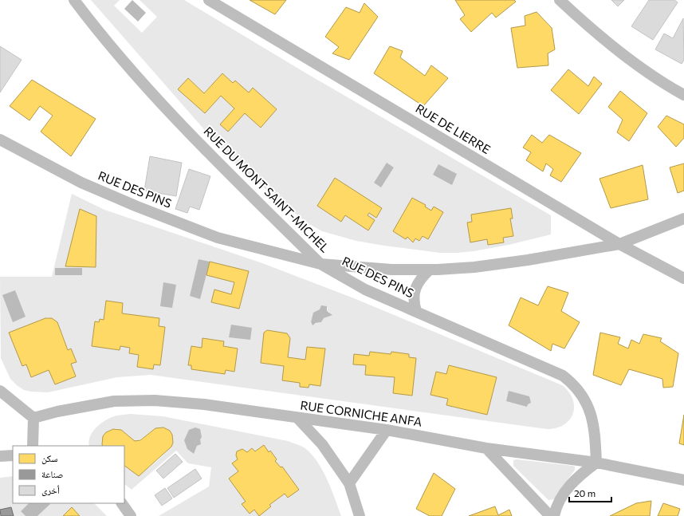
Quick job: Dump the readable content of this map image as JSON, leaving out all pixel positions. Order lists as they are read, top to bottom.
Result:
{
  "streets": {
    "street": [
      "RUE DE LIERRE",
      "RUE DES PINS",
      "RUE DU MONT SAINT-MICHEL",
      "RUE CORNICHE ANFA"
    ]
  },
  "crossings": [
    ["RUE DE LIERRE", "RUE DU MONT SAINT-MICHEL"],
    ["RUE DES PINS", "RUE DU MONT SAINT-MICHEL"],
    ["RUE DES PINS", "RUE CORNICHE ANFA"]
  ],
  "legend": ["سكن", "صناعة", "أخرى"],
  "scale_bar": "20 m"
}
